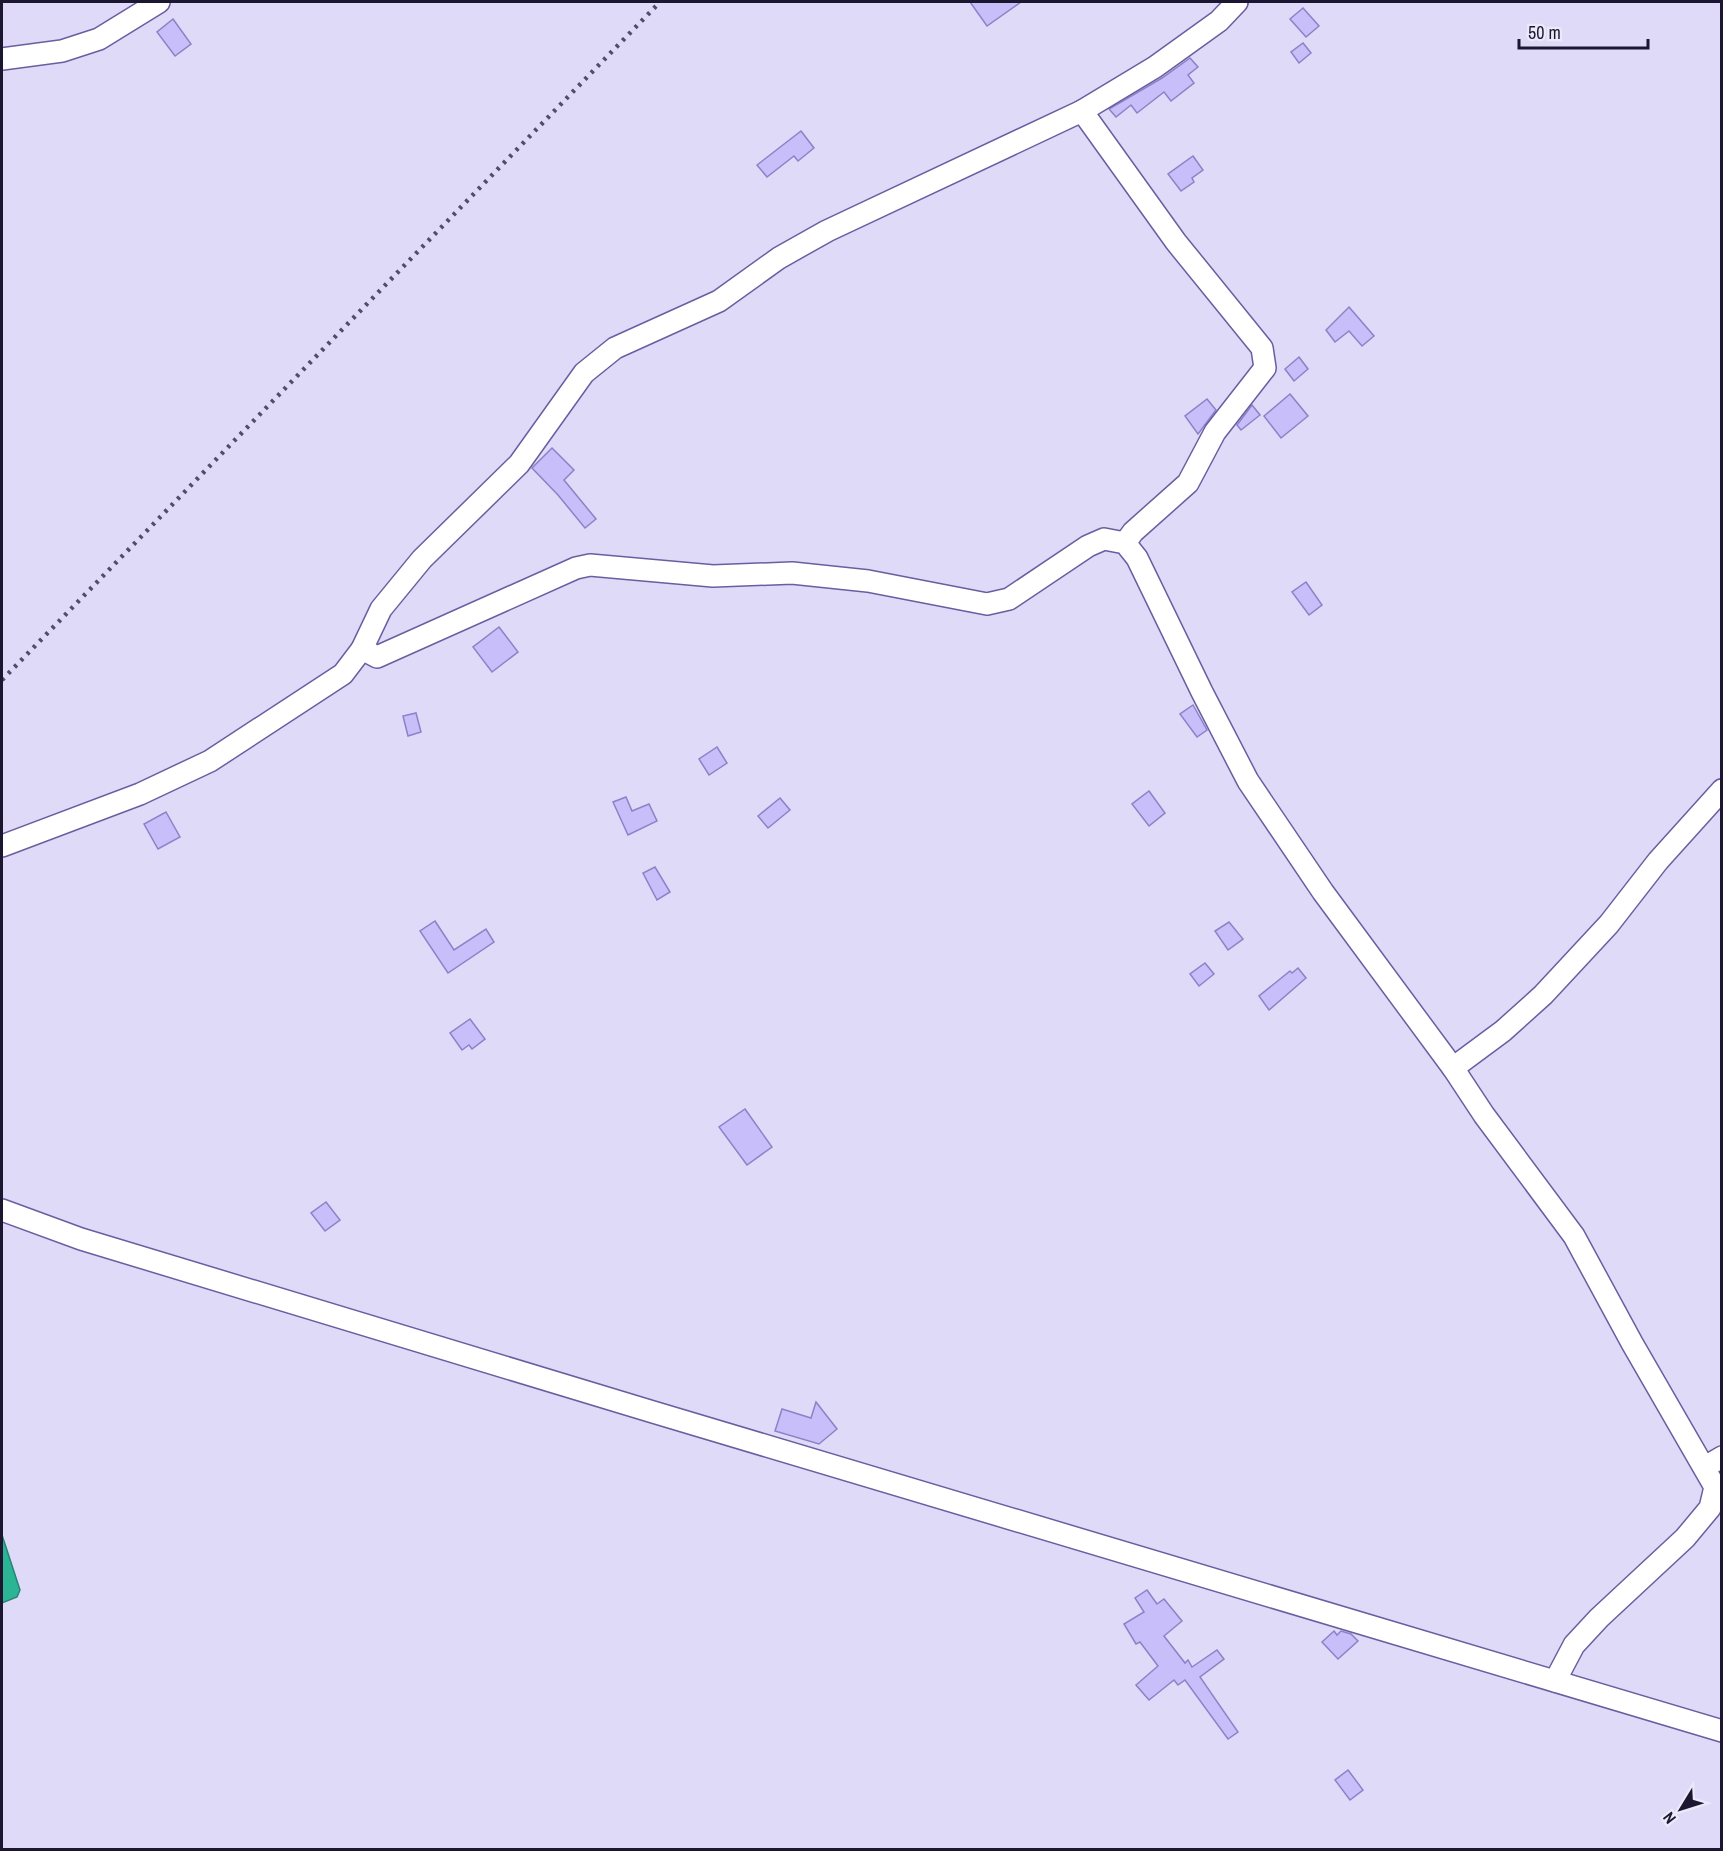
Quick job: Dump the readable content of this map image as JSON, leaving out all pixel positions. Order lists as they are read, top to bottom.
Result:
{
  "scale_bar": "50 m",
  "north": "bottom left"
}
